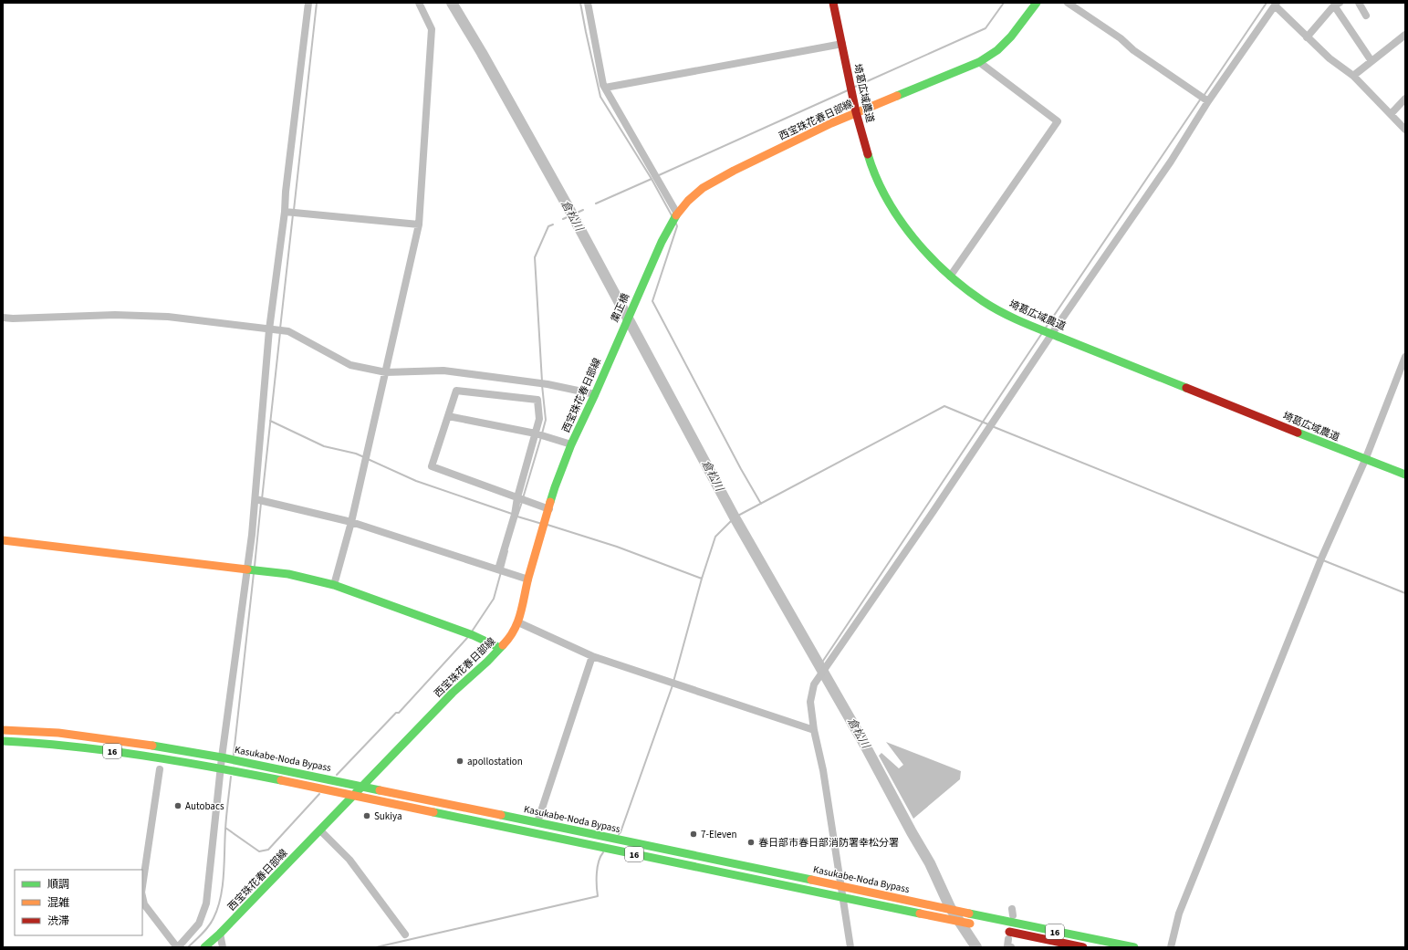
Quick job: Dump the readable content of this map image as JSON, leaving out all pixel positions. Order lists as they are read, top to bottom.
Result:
{
  "streets": {
    "main road": [
      "埼葛広域農道",
      "西宝珠花春日部線",
      "粛正橋",
      "16",
      "Kasukabe-Noda Bypass"
    ]
  },
  "crossings": [
    ["埼葛広域農道", "西宝珠花春日部線"],
    ["西宝珠花春日部線", "粛正橋"],
    ["西宝珠花春日部線", "16"],
    ["西宝珠花春日部線", "Kasukabe-Noda Bypass"]
  ],
  "water": ["倉松川"],
  "places": [
    "apollostation",
    "Autobacs",
    "Sukiya",
    "7-Eleven",
    "春日部市春日部消防署幸松分署"
  ],
  "legend": ["順調", "混雑", "渋滞"]
}
